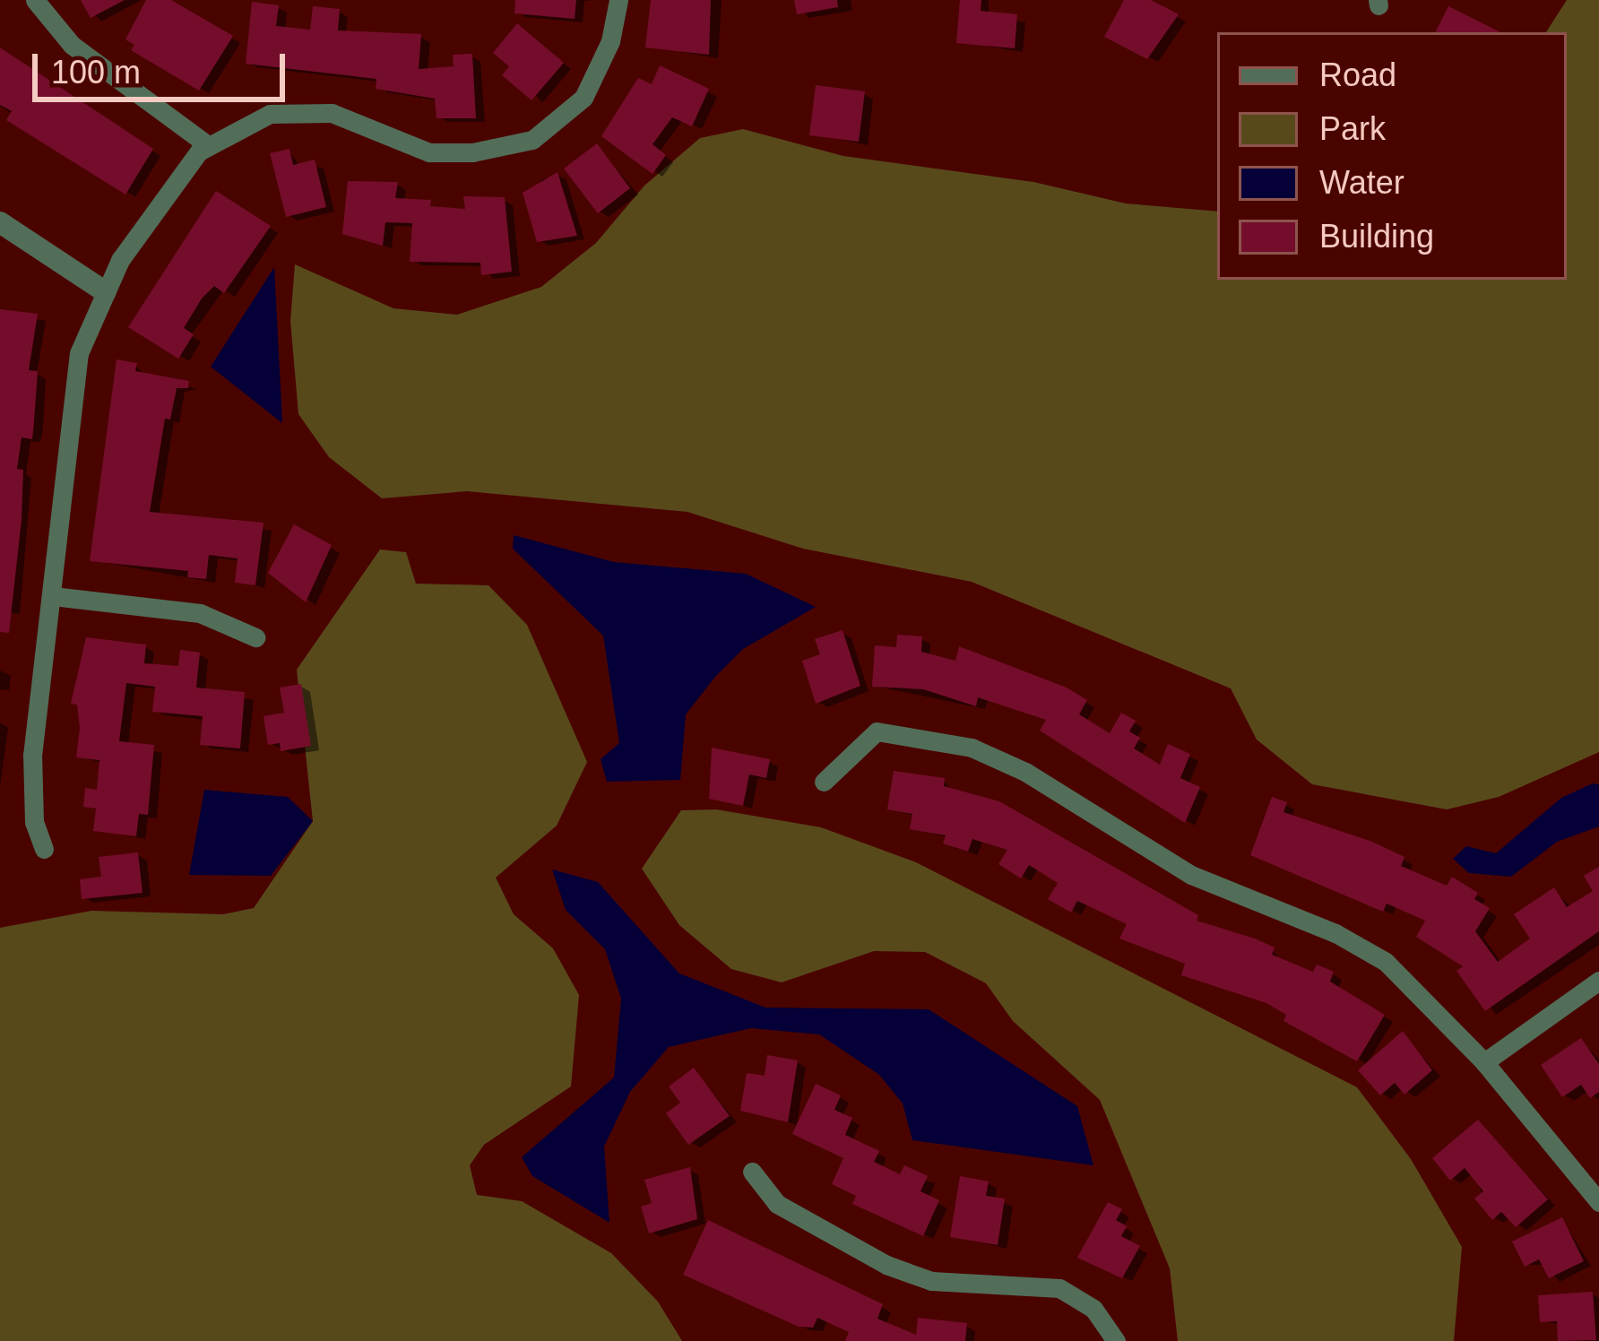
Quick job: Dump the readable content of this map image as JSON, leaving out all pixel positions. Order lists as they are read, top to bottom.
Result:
{
  "legend": [
    "Road",
    "Park",
    "Water",
    "Building"
  ],
  "scale_bar": "100 m"
}
